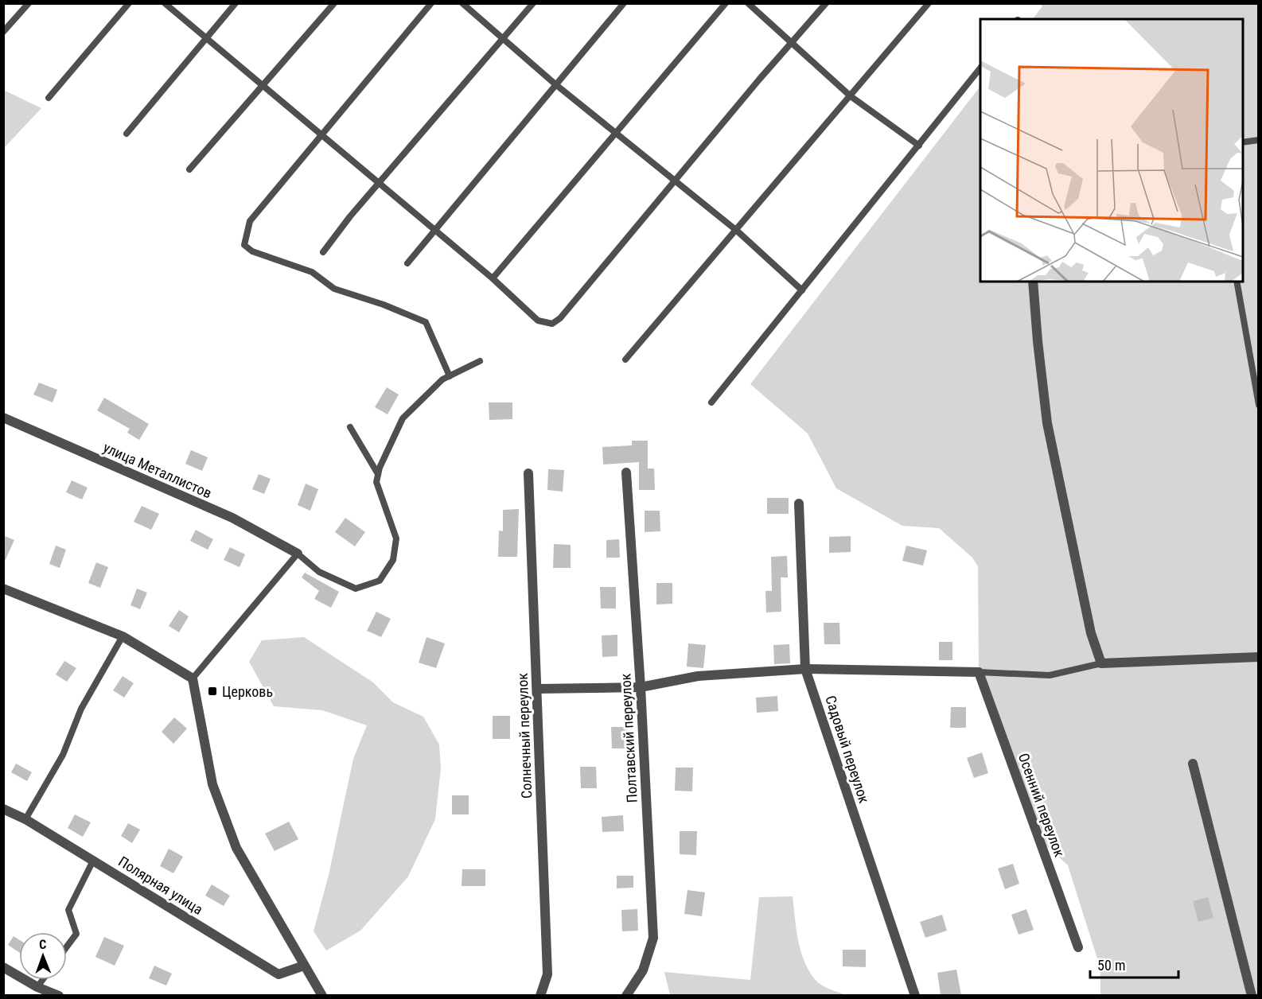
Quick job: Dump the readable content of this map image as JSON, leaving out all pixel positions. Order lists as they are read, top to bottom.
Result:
{
  "streets": {
    "street": [
      "улица Металлистов",
      "Солнечный переулок",
      "Полтавский переулок",
      "Садовый переулок",
      "Осенний переулок",
      "Полярная улица"
    ]
  },
  "places": {
    "transit": ["Церковь"]
  },
  "scale_bar": "50 m",
  "north": "top"
}
